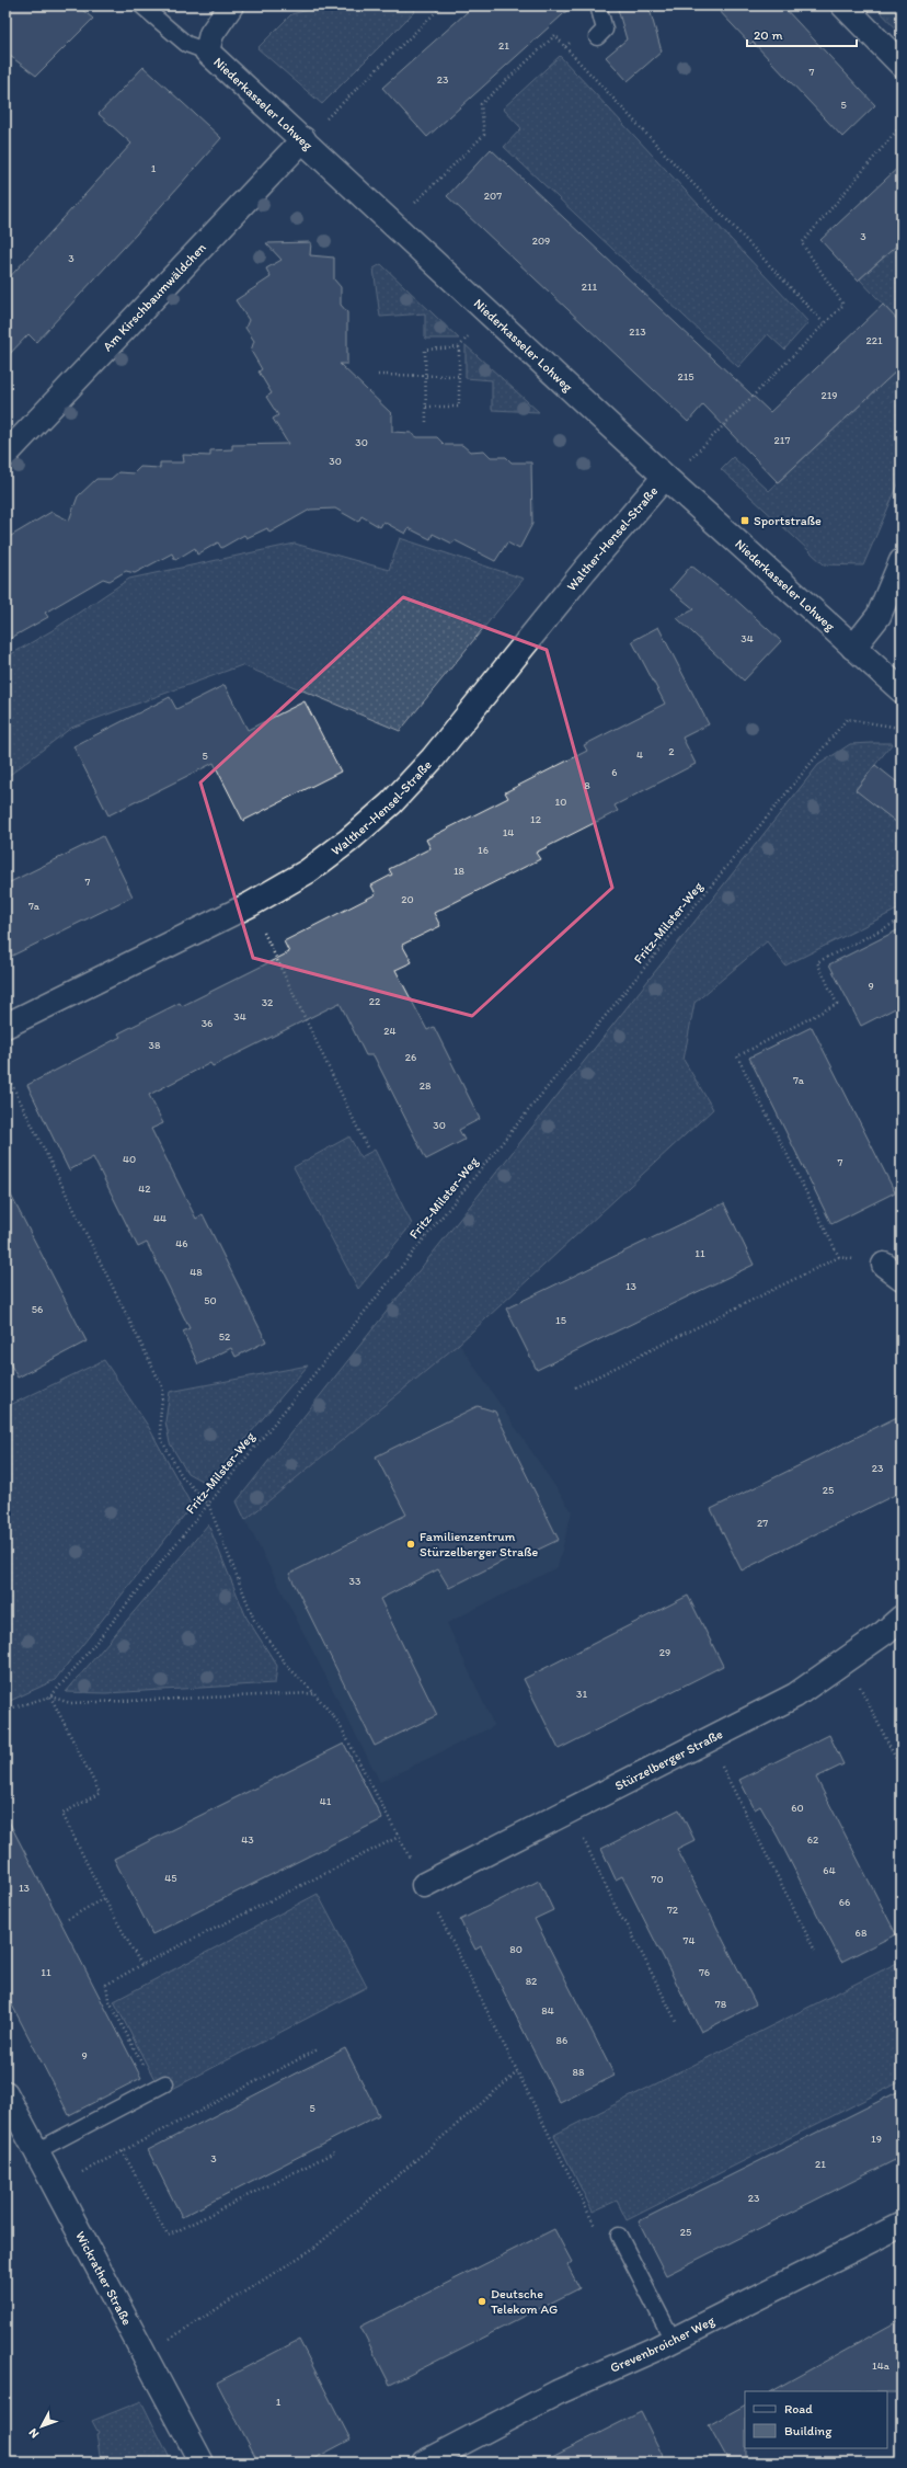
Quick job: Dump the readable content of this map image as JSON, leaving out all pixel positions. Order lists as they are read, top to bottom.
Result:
{
  "streets": {
    "street": [
      "Niederkasseler Lohweg",
      "Am Kirschbaumwäldchen",
      "Walther-Hensel-Straße",
      "Stürzelberger Straße",
      "Wickrather Straße",
      "Grevenbroicher Weg"
    ],
    "path": ["Fritz-Milster-Weg"]
  },
  "crossings": [
    ["Niederkasseler Lohweg", "Am Kirschbaumwäldchen"],
    ["Niederkasseler Lohweg", "Walther-Hensel-Straße"]
  ],
  "places": {
    "transit": ["Sportstraße"],
    "other": ["Familienzentrum Stürzelberger Straße", "Deutsche Telekom AG"]
  },
  "house_numbers": [
    "21",
    "7",
    "23",
    "5",
    "1",
    "207",
    "3",
    "209",
    "3",
    "211",
    "213",
    "221",
    "215",
    "219",
    "217",
    "30",
    "30",
    "34",
    "2",
    "4",
    "5",
    "6",
    "8",
    "10",
    "12",
    "14",
    "16",
    "18",
    "7",
    "20",
    "7a",
    "9",
    "22",
    "32",
    "34",
    "36",
    "24",
    "38",
    "26",
    "7a",
    "28",
    "30",
    "40",
    "7",
    "42",
    "44",
    "46",
    "11",
    "48",
    "13",
    "50",
    "56",
    "15",
    "52",
    "23",
    "25",
    "27",
    "33",
    "29",
    "31",
    "41",
    "60",
    "43",
    "62",
    "64",
    "45",
    "70",
    "13",
    "66",
    "72",
    "68",
    "74",
    "80",
    "11",
    "76",
    "82",
    "78",
    "84",
    "86",
    "9",
    "88",
    "5",
    "19",
    "3",
    "21",
    "23",
    "25",
    "14a",
    "1"
  ],
  "legend": ["Road", "Building"],
  "scale_bar": "20 m",
  "north": "bottom left"
}
